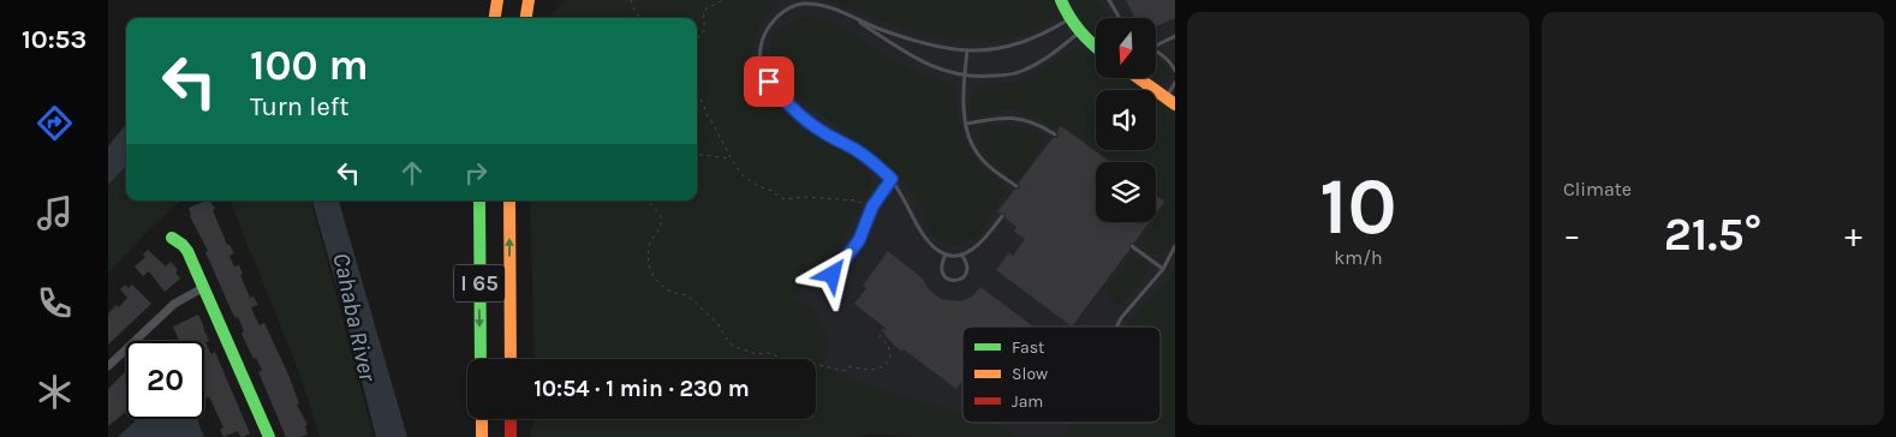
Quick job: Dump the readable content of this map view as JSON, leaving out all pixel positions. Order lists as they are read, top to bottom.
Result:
{
  "streets": {
    "main road": ["I 65"]
  },
  "water": ["Cahaba River"],
  "legend": ["Fast", "Slow", "Jam"],
  "north": "bottom",
  "page": {
    "tabs": "10:53",
    "tile": [
      ["10", "km/h"],
      "Climate"
    ],
    "turn": ["100 m", "Turn left"],
    "heat": ["−", "21.5°", "+"],
    "limit": "20",
    "trip": "10:54 · 1 min · 230 m"
  }
}
